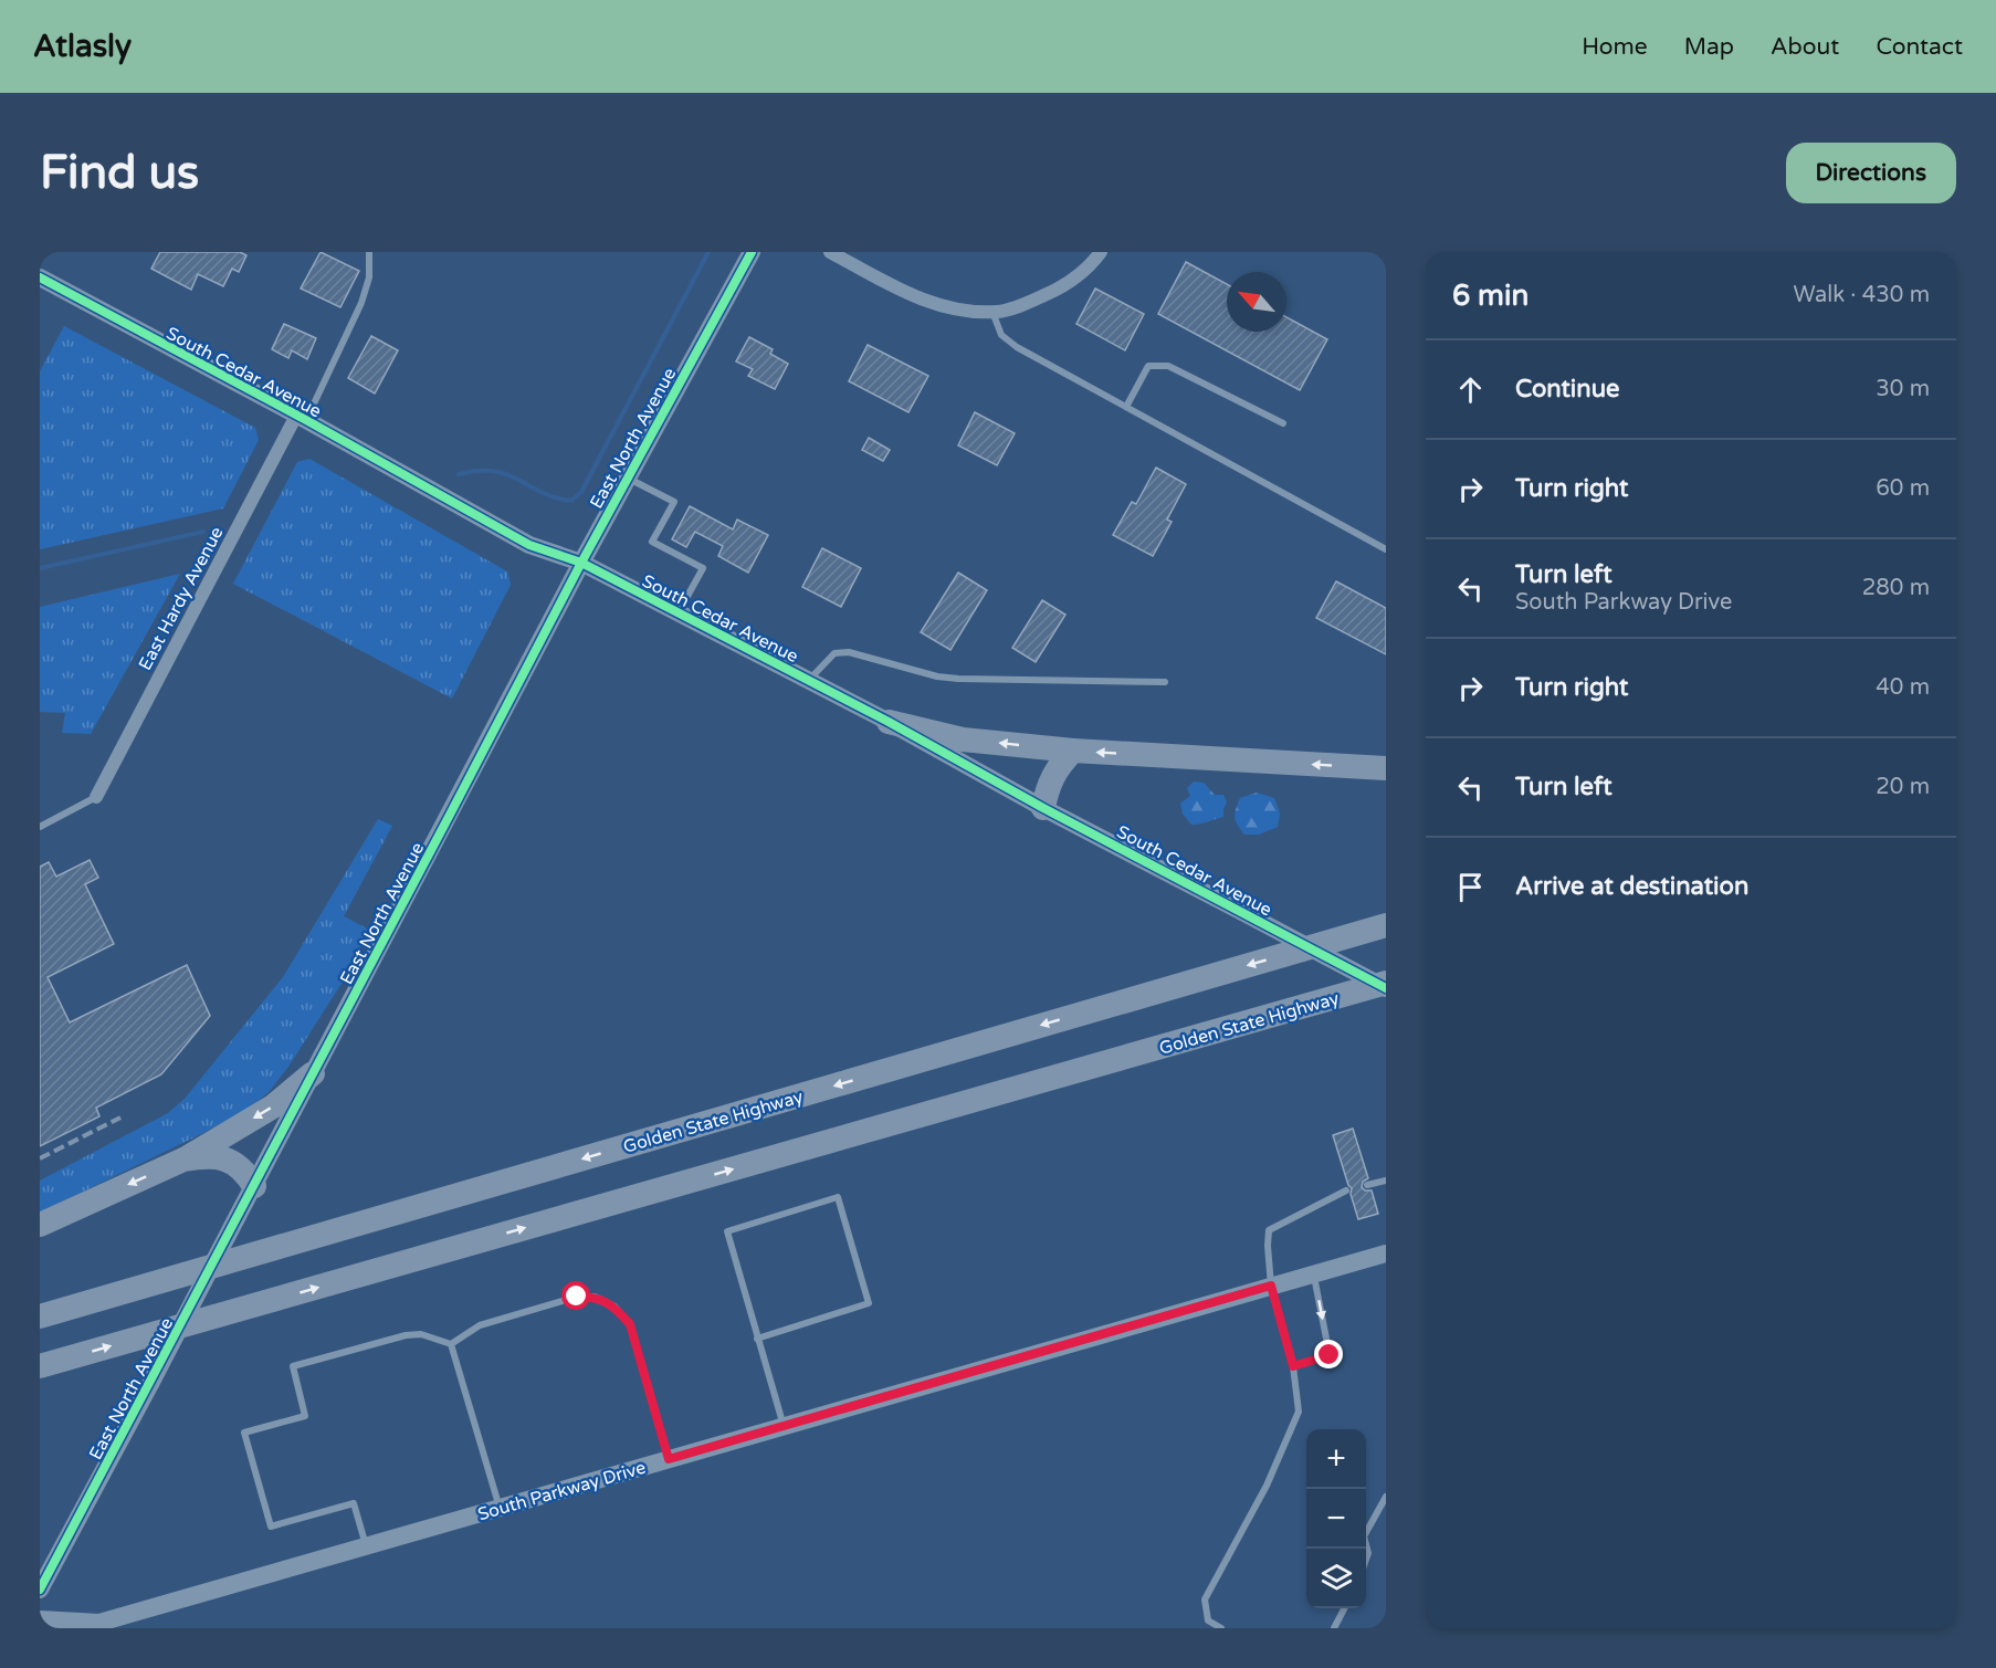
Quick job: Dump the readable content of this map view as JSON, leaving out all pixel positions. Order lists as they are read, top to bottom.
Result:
{
  "streets": {
    "highway": ["Golden State Highway"],
    "street": [
      "South Cedar Avenue",
      "East North Avenue",
      "East Hardy Avenue",
      "South Parkway Drive"
    ]
  },
  "crossings": [
    ["South Cedar Avenue", "East North Avenue"],
    ["South Cedar Avenue", "East Hardy Avenue"]
  ],
  "north": "top left",
  "page": {
    "header": "Atlasly",
    "nav": [
      "Home",
      "Map",
      "About",
      "Contact"
    ],
    "buttons": "Directions",
    "title": "Find us",
    "heading": ["6 min", "Walk · 430 m"],
    "list": [
      ["Continue", "30 m"],
      ["Turn right", "60 m"],
      ["Turn left", "South Parkway Drive", "280 m"],
      ["Turn right", "40 m"],
      ["Turn left", "20 m"],
      "Arrive at destination"
    ],
    "map_buttons": ["+", "−"]
  }
}
